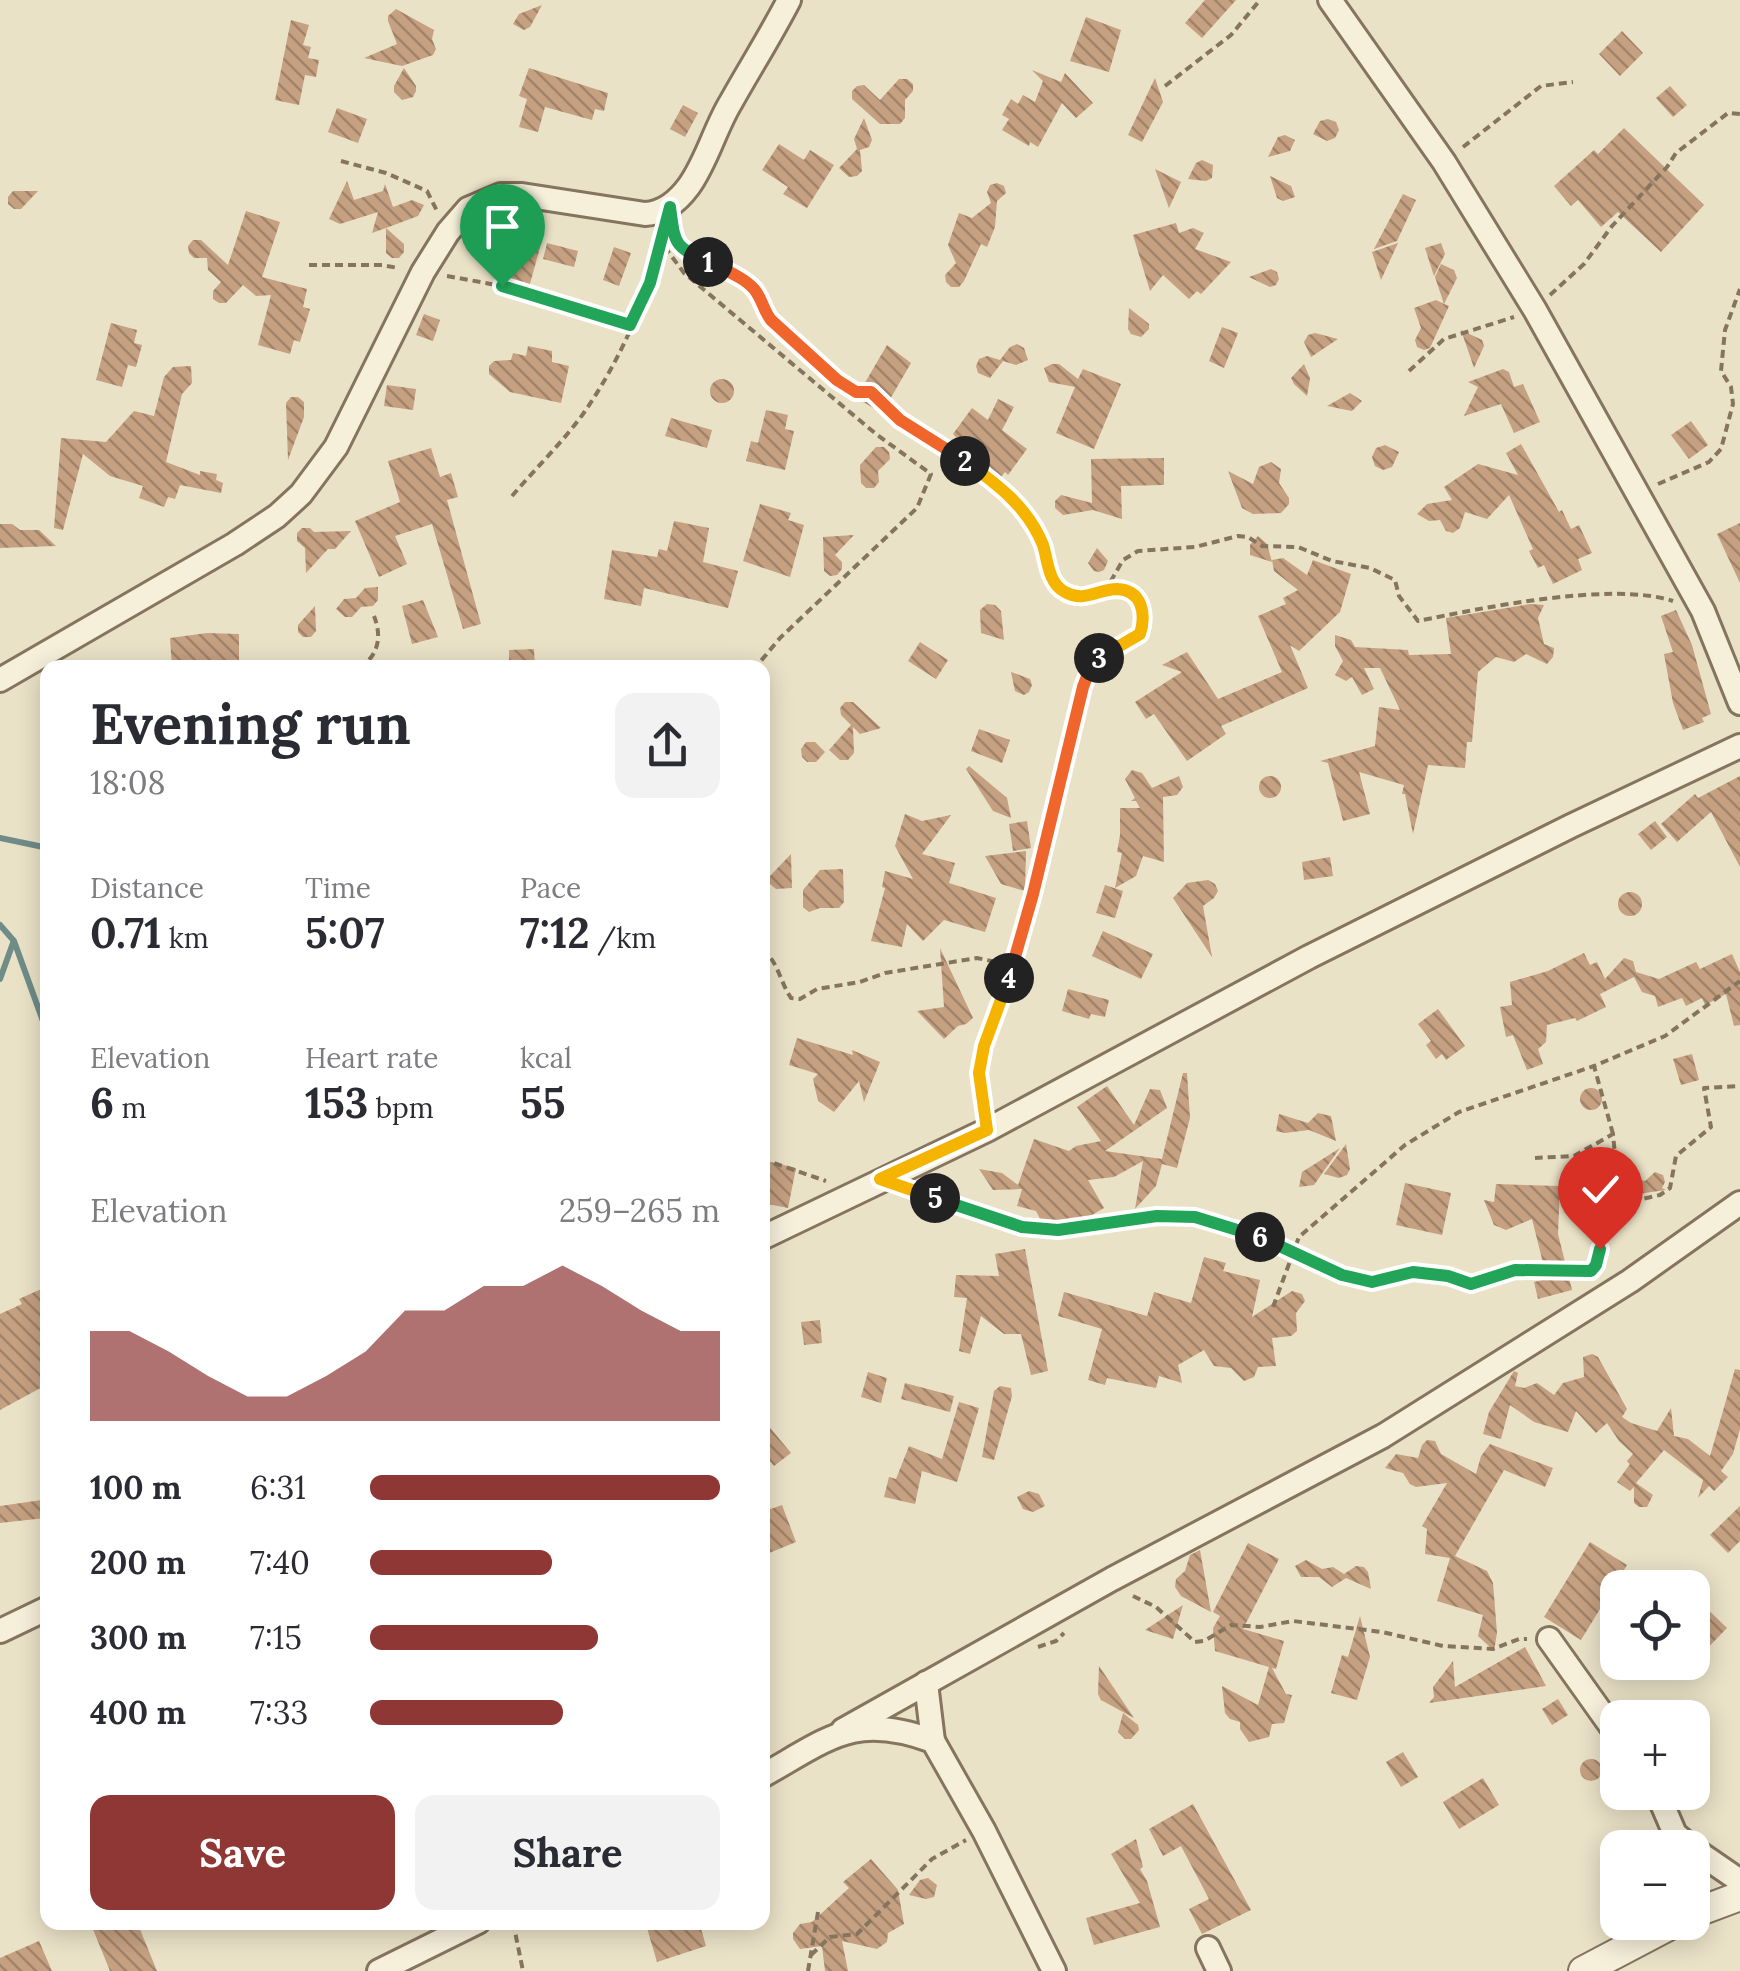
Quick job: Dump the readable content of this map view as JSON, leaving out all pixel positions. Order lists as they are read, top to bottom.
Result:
{
  "page": {
    "pins": [
      "1",
      "2",
      "3",
      "4",
      "5",
      "6"
    ],
    "heading": ["Evening run", "18:08"],
    "stats": [
      ["Distance", "0.71 km"],
      ["Time", "5:07"],
      ["Pace", "7:12 /km"],
      ["Elevation", "6 m"],
      ["Heart rate", "153 bpm"],
      ["kcal", "55"]
    ],
    "chart": ["Elevation", "259–265 m"],
    "list": [
      {
        "name": "100 m",
        "note": "6:31"
      },
      {
        "name": "200 m",
        "note": "7:40"
      },
      {
        "name": "300 m",
        "note": "7:15"
      },
      {
        "name": "400 m",
        "note": "7:33"
      }
    ],
    "map_buttons": ["+", "−"],
    "buttons": ["Save", "Share"]
  }
}
